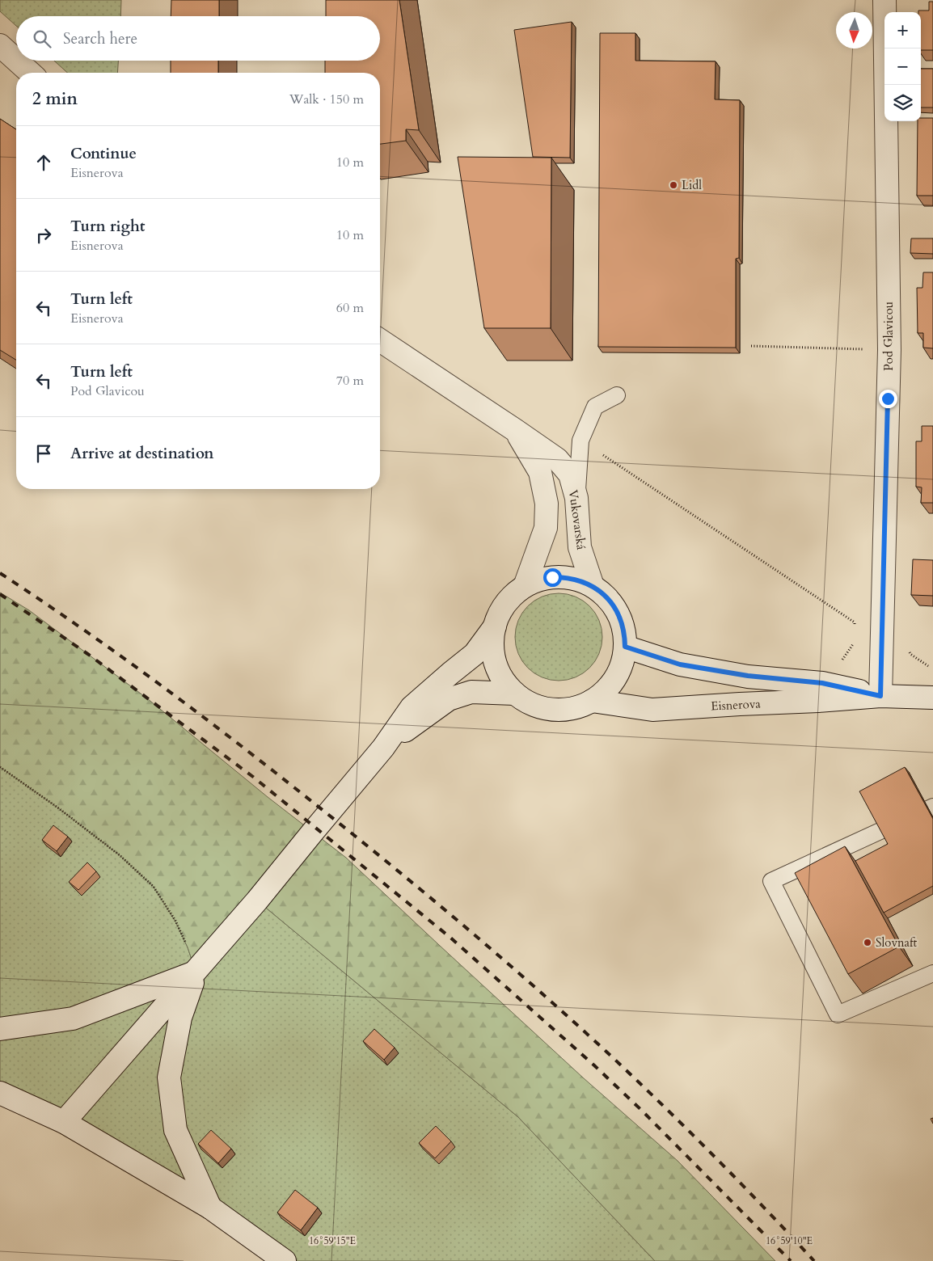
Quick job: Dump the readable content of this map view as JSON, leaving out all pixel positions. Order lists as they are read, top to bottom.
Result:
{
  "streets": {
    "street": ["Pod Glavicou", "Vukovarská", "Eisnerova"]
  },
  "crossings": [
    ["Pod Glavicou", "Eisnerova"],
    ["Vukovarská", "Eisnerova"]
  ],
  "places": ["Lidl", "Slovnaft"],
  "north": "bottom",
  "page": {
    "map_buttons": ["+", "−"],
    "search": "Search here",
    "heading": ["2 min", "Walk · 150 m"],
    "list": [
      ["Continue", "Eisnerova", "10 m"],
      ["Turn right", "Eisnerova", "10 m"],
      ["Turn left", "Eisnerova", "60 m"],
      ["Turn left", "Pod Glavicou", "70 m"],
      "Arrive at destination"
    ]
  },
  "coordinates": ["16°59'15\"E", "16°59'10\"E"]
}
